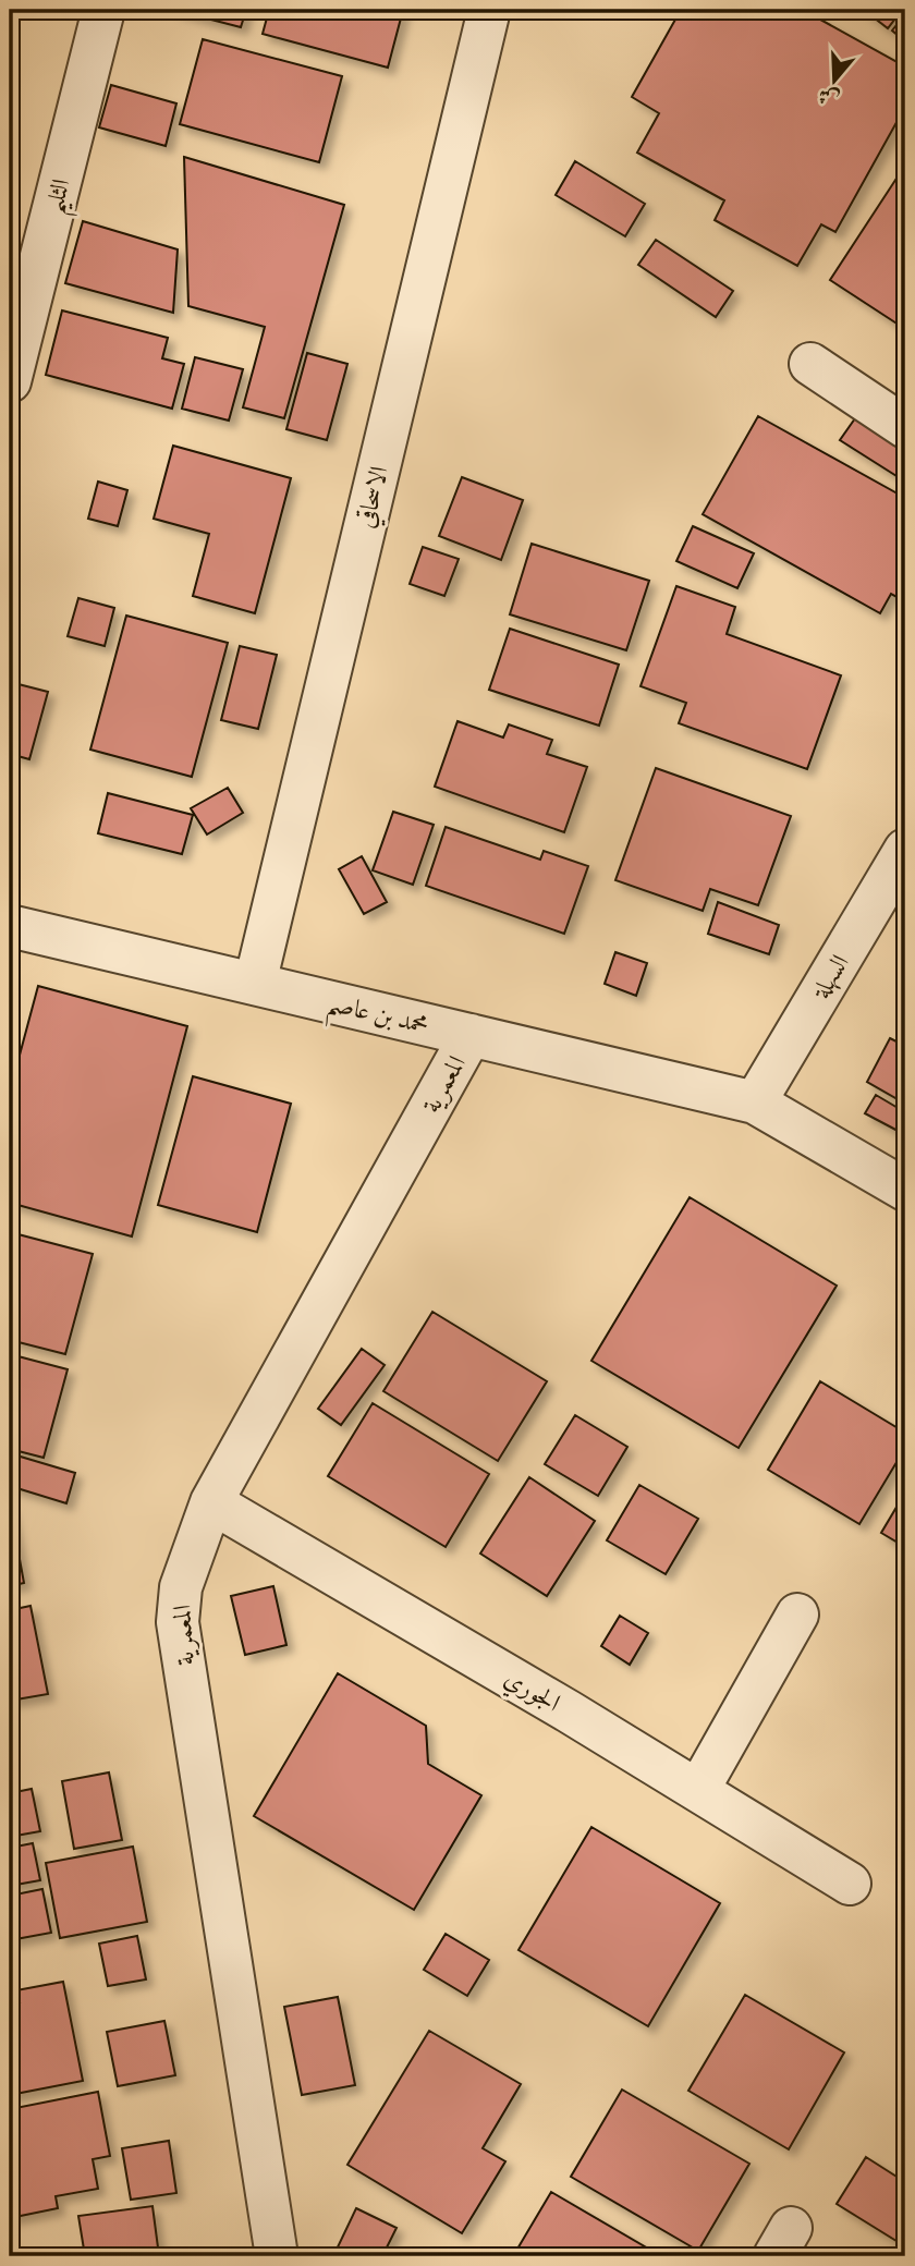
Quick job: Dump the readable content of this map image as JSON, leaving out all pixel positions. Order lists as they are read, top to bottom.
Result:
{
  "streets": {
    "street": [
      "الثليم",
      "الاسحاقي",
      "السهلة",
      "محمد بن عاصم",
      "المعمرية",
      "الجوري"
    ]
  },
  "crossings": [
    ["الاسحاقي", "محمد بن عاصم"],
    ["السهلة", "محمد بن عاصم"],
    ["محمد بن عاصم", "المعمرية"],
    ["المعمرية", "الجوري"]
  ],
  "north": "bottom"
}
